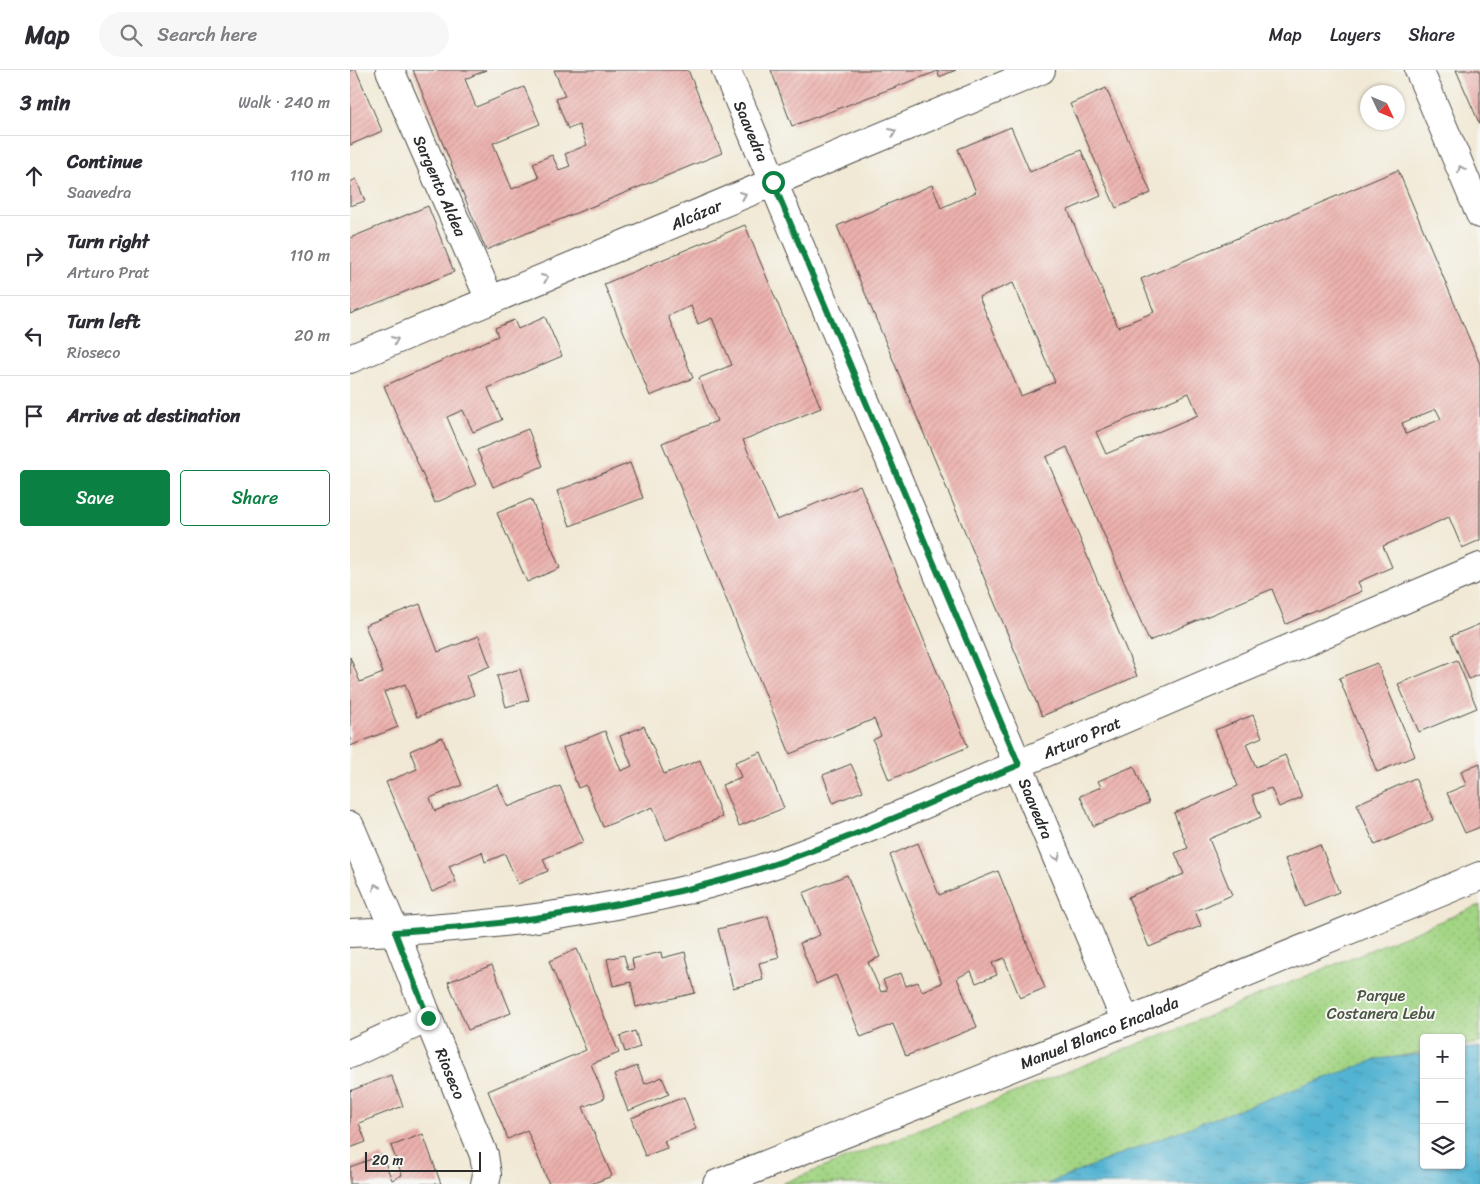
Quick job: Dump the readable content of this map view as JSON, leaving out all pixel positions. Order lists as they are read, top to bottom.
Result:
{
  "streets": {
    "street": [
      "Saavedra",
      "Sargento Aldea",
      "Alcázar",
      "Arturo Prat",
      "Manuel Blanco Encalada",
      "Rioseco"
    ]
  },
  "crossings": [
    ["Saavedra", "Alcázar"],
    ["Saavedra", "Arturo Prat"],
    ["Saavedra", "Manuel Blanco Encalada"],
    ["Sargento Aldea", "Alcázar"],
    ["Arturo Prat", "Rioseco"]
  ],
  "one_way": ["Alcázar"],
  "parks": ["Parque Costanera Lebu"],
  "scale_bar": "20 m",
  "north": "bottom right",
  "page": {
    "header": "Map",
    "search": "Search here",
    "nav": ["Map", "Layers", "Share"],
    "heading": ["3 min", "Walk · 240 m"],
    "list": [
      ["Continue", "Saavedra", "110 m"],
      ["Turn right", "Arturo Prat", "110 m"],
      ["Turn left", "Rioseco", "20 m"],
      "Arrive at destination"
    ],
    "buttons": ["Save", "Share"],
    "map_buttons": ["+", "−"],
    "scale": "20 m"
  }
}
